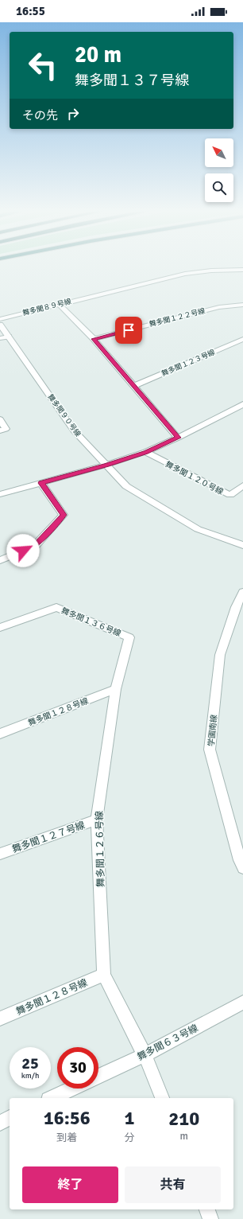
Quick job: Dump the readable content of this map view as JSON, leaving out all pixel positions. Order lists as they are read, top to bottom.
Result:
{
  "streets": {
    "street": [
      "舞多聞８９号線",
      "舞多聞１２２号線",
      "舞多聞１２３号線",
      "舞多聞９０号線",
      "舞多聞１２０号線",
      "舞多聞１３６号線",
      "舞多聞１２８号線",
      "学園南線",
      "舞多聞１２７号線",
      "舞多聞１２６号線",
      "舞多聞６３号線"
    ]
  },
  "crossings": [
    ["舞多聞１３６号線", "舞多聞１２６号線"],
    ["舞多聞１２８号線", "舞多聞１２６号線"],
    ["舞多聞１２７号線", "舞多聞１２６号線"],
    ["舞多聞１２６号線", "舞多聞６３号線"]
  ],
  "north": "top left",
  "page": {
    "status": "16:55",
    "turn": ["20 m", "舞多聞１３７号線"],
    "then": "その先",
    "speed": "25 km/h",
    "limit": "30",
    "eta": [
      "16:56",
      "到着",
      "1",
      "分",
      "210",
      "m"
    ],
    "buttons": ["終了", "共有"]
  }
}
